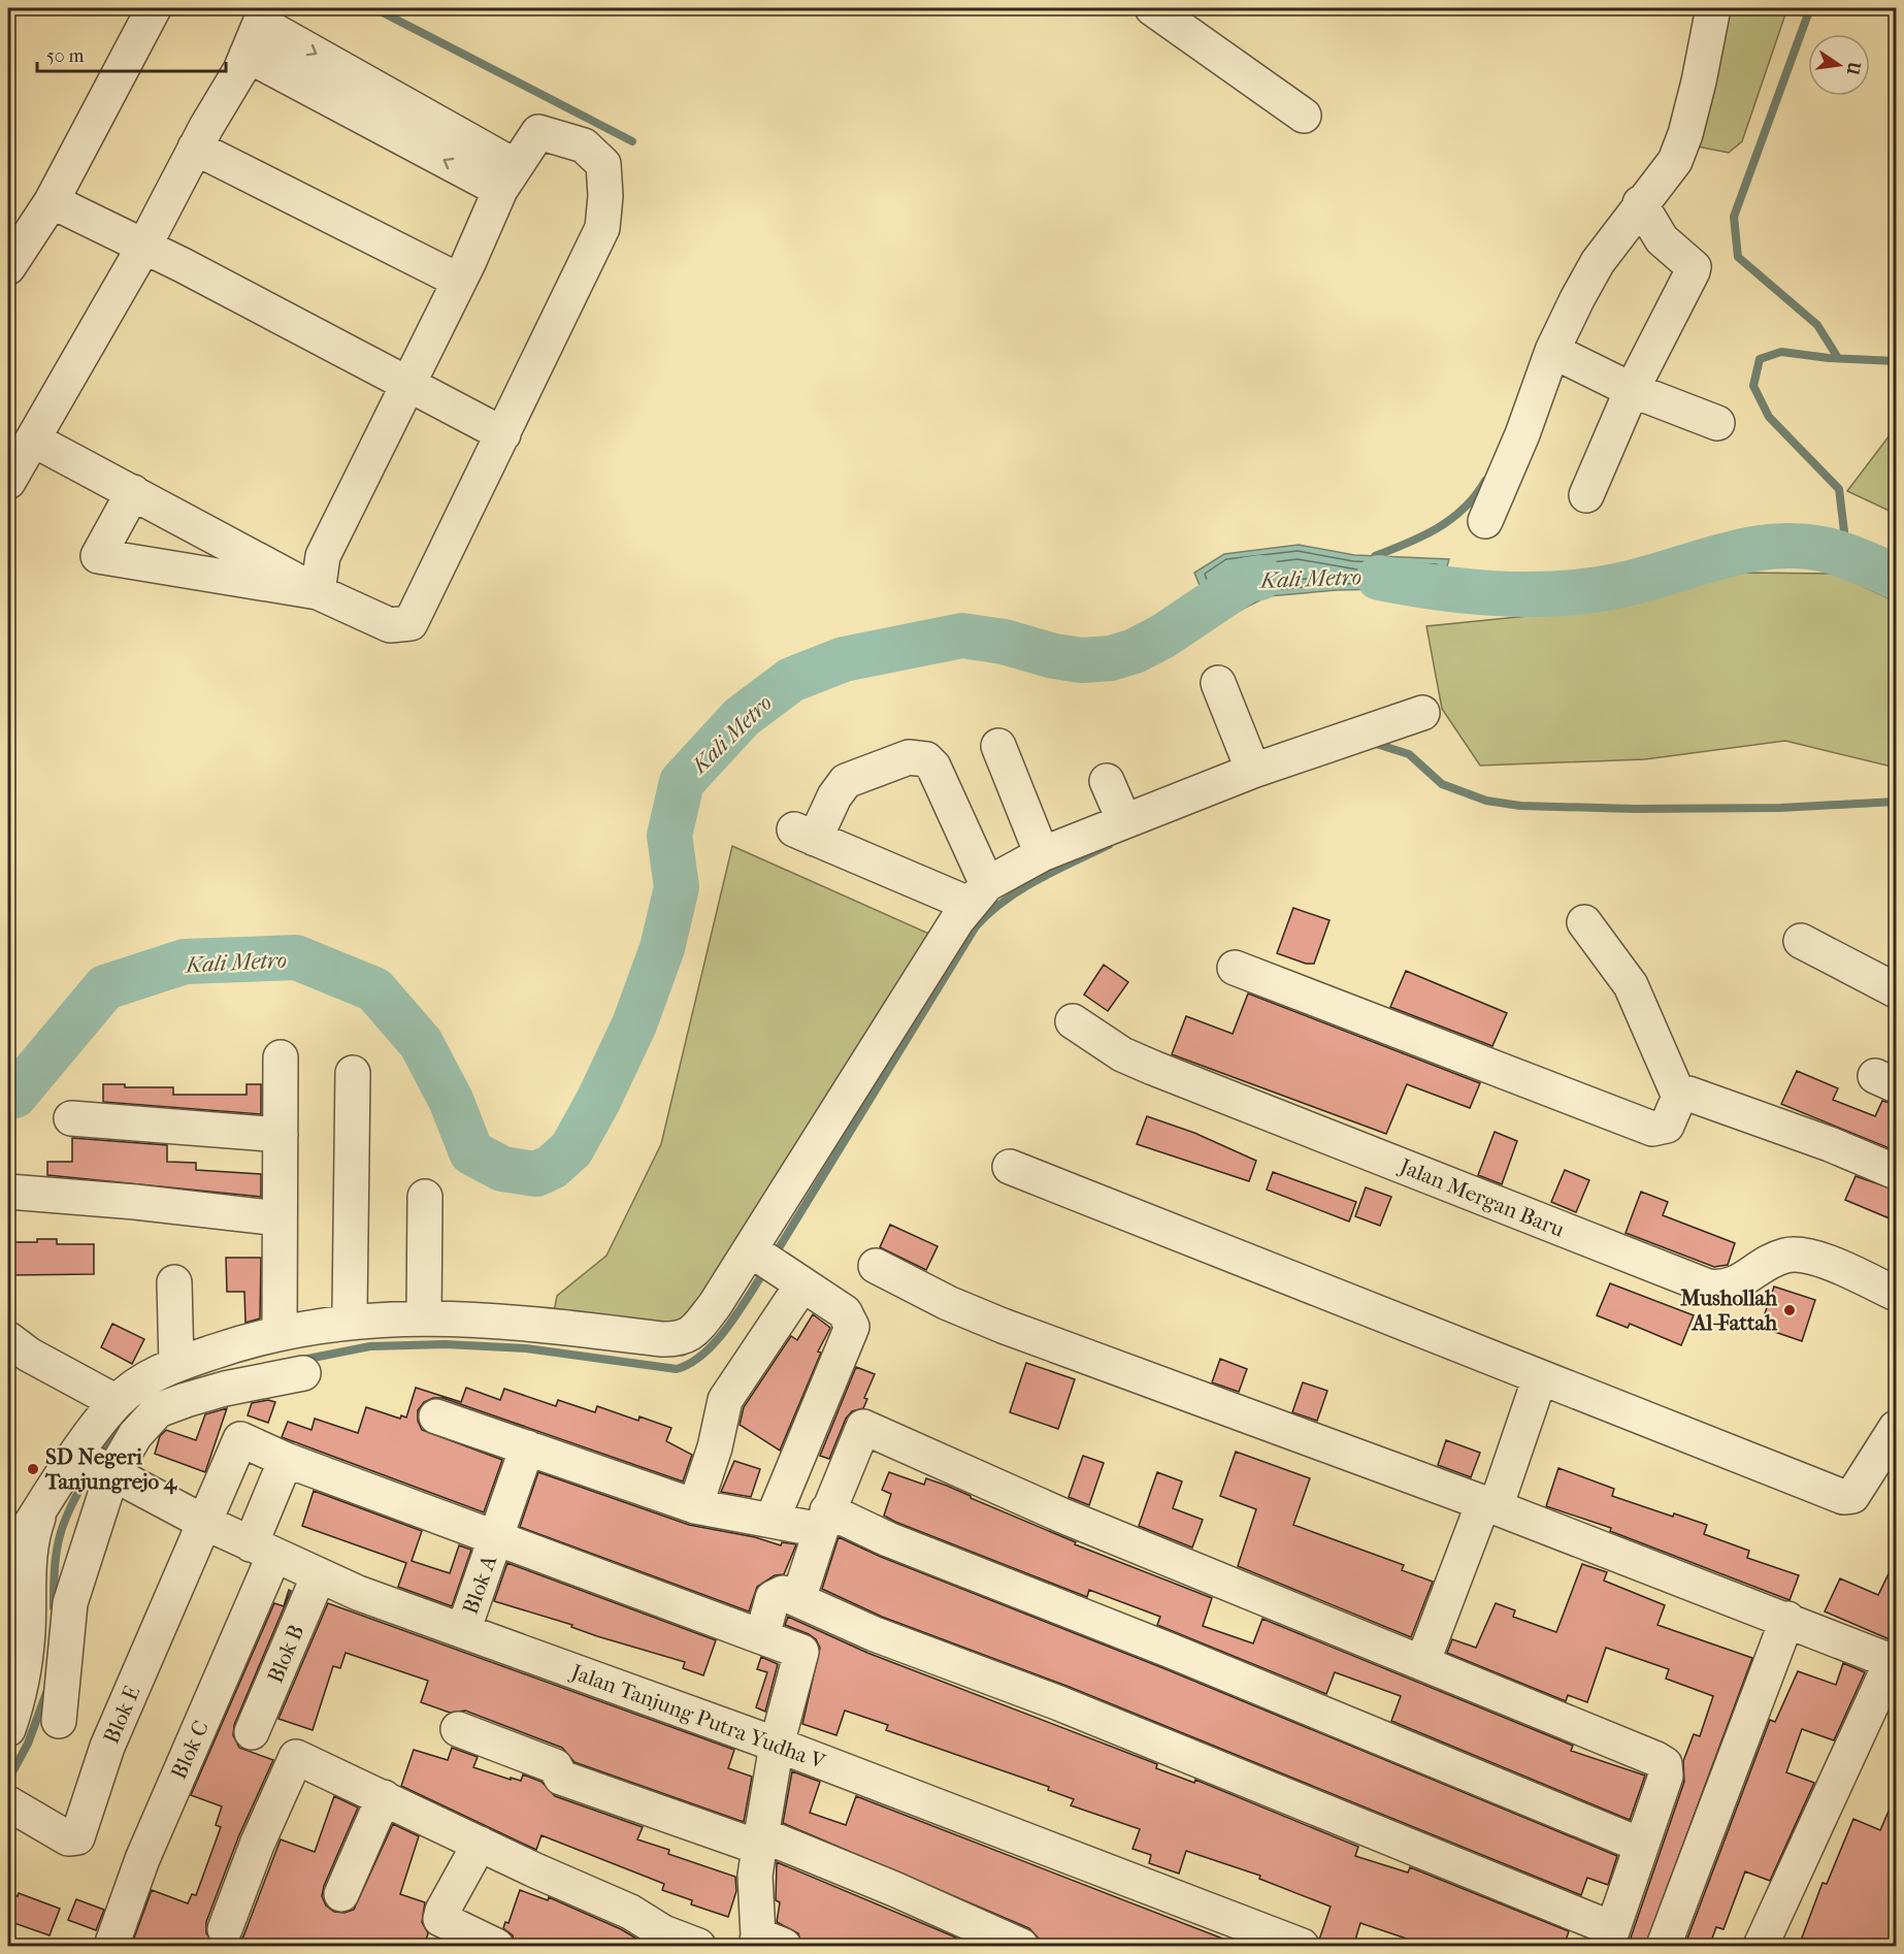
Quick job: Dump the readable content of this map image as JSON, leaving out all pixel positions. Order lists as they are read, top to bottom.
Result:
{
  "streets": {
    "street": [
      "Jalan Mergan Baru",
      "Blok A",
      "Blok B",
      "Blok E",
      "Jalan Tanjung Putra Yudha V",
      "Blok C"
    ]
  },
  "crossings": [
    ["Blok A", "Jalan Tanjung Putra Yudha V"],
    ["Blok B", "Jalan Tanjung Putra Yudha V"],
    ["Blok E", "Jalan Tanjung Putra Yudha V"],
    ["Jalan Tanjung Putra Yudha V", "Blok C"]
  ],
  "water": ["Kali Metro"],
  "places": ["Mushollah Al-Fattah", "SD Negeri Tanjungrejo 4"],
  "scale_bar": "50 m",
  "north": "right"
}
